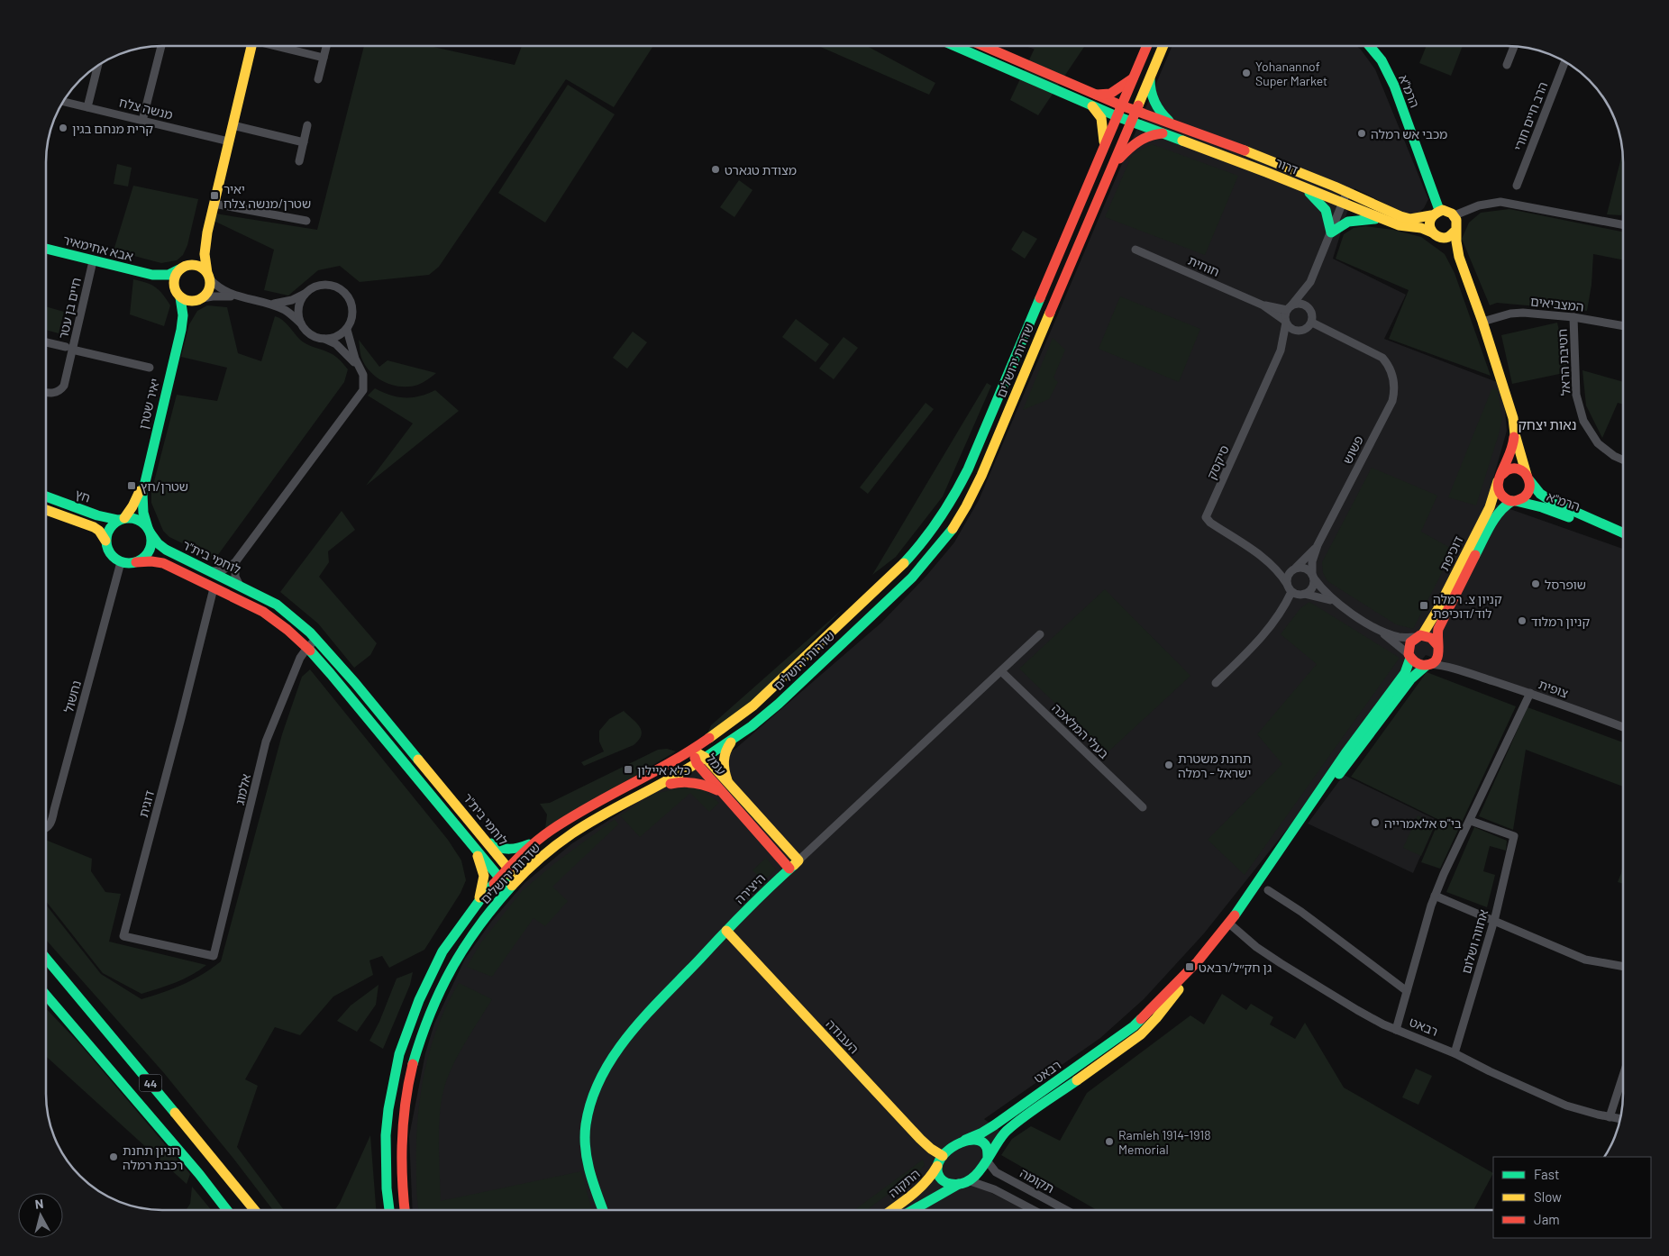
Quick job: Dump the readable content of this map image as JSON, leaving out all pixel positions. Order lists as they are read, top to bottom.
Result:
{
  "streets": {
    "main road": [
      "הרמ\"א",
      "דרור",
      "אבא אחימאיר",
      "שדרות ירושלים",
      "יאיר שטרן",
      "חץ",
      "דוכיפת",
      "לוחמי בית\"ר",
      "עמל",
      "היצירה",
      "רבאט",
      "העבודה",
      "44",
      "התקוה"
    ],
    "street": [
      "מנשה צלח",
      "הרב חיים חורי",
      "חוחית",
      "המצביאים",
      "חיים בן עטר",
      "חטיבת הראל",
      "פשוש",
      "סיקסק",
      "צופית",
      "נחשול",
      "בעלי המלאכה",
      "אלמוג",
      "דוגית",
      "אחווה ושלום",
      "תקומה"
    ]
  },
  "crossings": [
    ["הרמ\"א", "דרור"],
    ["הרמ\"א", "המצביאים"],
    ["הרמ\"א", "דוכיפת"],
    ["דרור", "שדרות ירושלים"],
    ["אבא אחימאיר", "חיים בן עטר"],
    ["אבא אחימאיר", "יאיר שטרן"],
    ["חוחית", "פשוש"],
    ["חוחית", "סיקסק"],
    ["המצביאים", "חטיבת הראל"],
    ["שדרות ירושלים", "לוחמי בית\"ר"],
    ["שדרות ירושלים", "עמל"],
    ["יאיר שטרן", "חץ"],
    ["יאיר שטרן", "לוחמי בית\"ר"],
    ["יאיר שטרן", "נחשול"],
    ["פשוש", "סיקסק"],
    ["חץ", "לוחמי בית\"ר"],
    ["חץ", "נחשול"],
    ["דוכיפת", "צופית"],
    ["דוכיפת", "רבאט"],
    ["לוחמי בית\"ר", "נחשול"],
    ["לוחמי בית\"ר", "אלמוג"],
    ["צופית", "רבאט"],
    ["בעלי המלאכה", "היצירה"],
    ["עמל", "היצירה"],
    ["אלמוג", "דוגית"],
    ["היצירה", "העבודה"],
    ["אחווה ושלום", "רבאט"],
    ["רבאט", "העבודה"],
    ["רבאט", "תקומה"],
    ["רבאט", "התקוה"],
    ["העבודה", "תקומה"],
    ["העבודה", "התקוה"],
    ["תקומה", "התקוה"]
  ],
  "districts": ["נאות יצחק"],
  "places": {
    "other": [
      "Yohanannof Super Market",
      "קרית מנחם בגין",
      "מכבי אש רמלה",
      "מצודת טגארט",
      "שופרסל",
      "קניון רמלוד",
      "תחנת משטרת ישראל - רמלה",
      "בי\"ס אלאמרייה",
      "Ramleh 1914-1918 Memorial",
      "חניון תחנת רכבת רמלה"
    ],
    "transit": [
      "יאיר שטרן/מנשה צלח",
      "שטרן/חץ",
      "קניון צ. רמלה לוד/דוכיפת",
      "כלא איילון",
      "גן חק״ל/רבאט"
    ]
  },
  "legend": ["Fast", "Slow", "Jam"],
  "north": "top"
}
